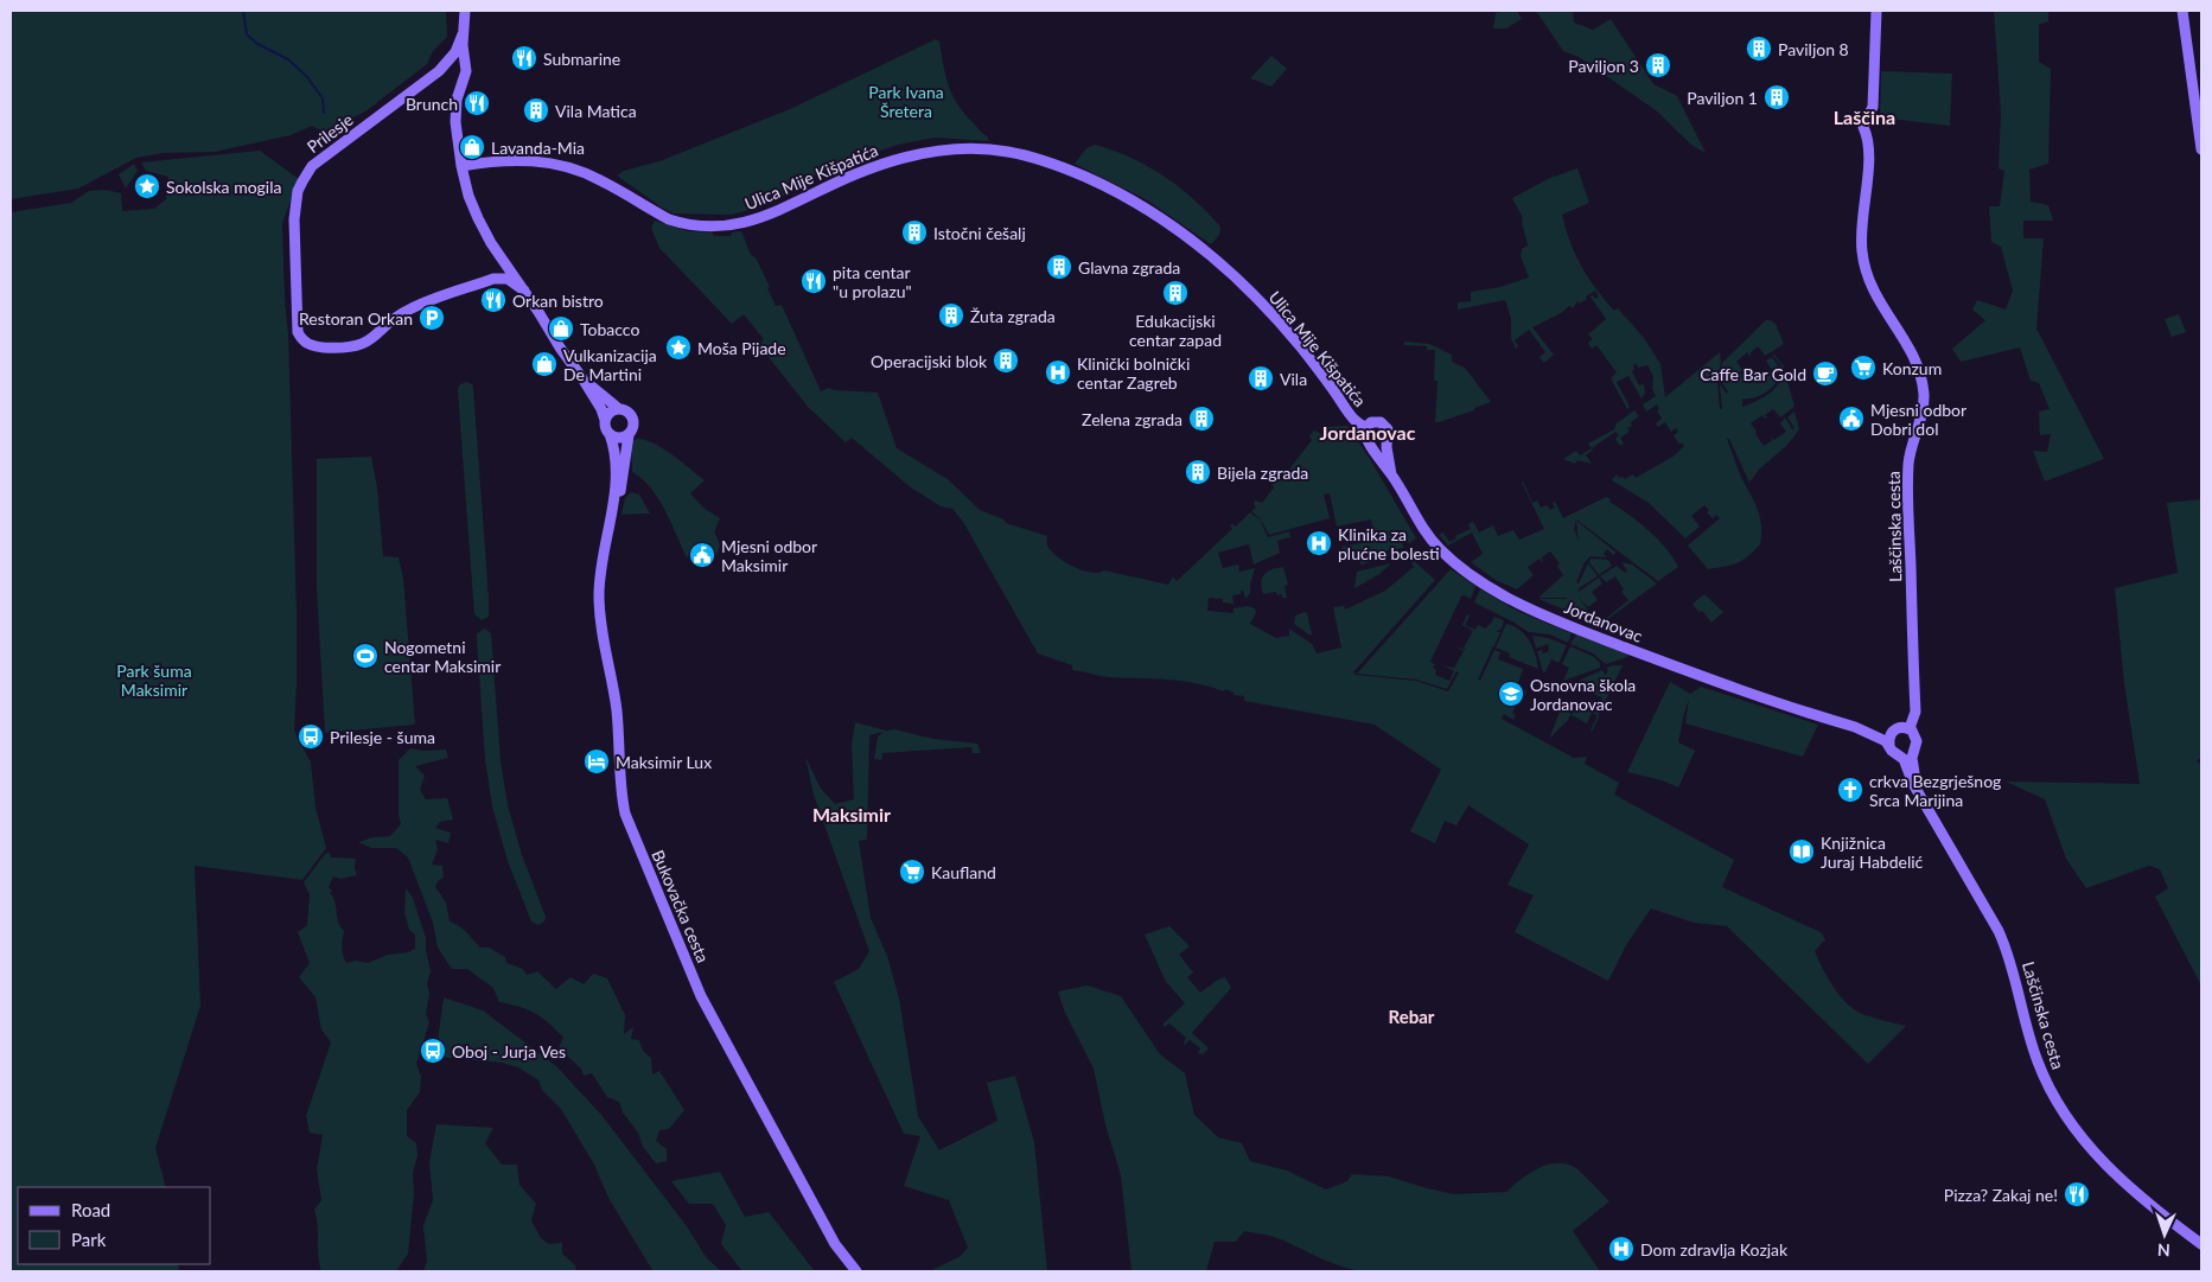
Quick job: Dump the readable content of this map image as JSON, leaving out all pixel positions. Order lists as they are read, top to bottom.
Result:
{
  "streets": {
    "main road": [
      "Prilesje",
      "Ulica Mije Kišpatića",
      "Laščinska cesta",
      "Jordanovac",
      "Bukovačka cesta"
    ]
  },
  "crossings": [
    ["Ulica Mije Kišpatića", "Jordanovac"],
    ["Laščinska cesta", "Jordanovac"]
  ],
  "districts": [
    "Laščina",
    "Jordanovac",
    "Maksimir",
    "Rebar"
  ],
  "parks": ["Park Ivana Šretera", "Park šuma Maksimir"],
  "places": {
    "building": [
      "Paviljon 8",
      "Paviljon 3",
      "Paviljon 1",
      "Vila Matica",
      "Istočni češalj",
      "Glavna zgrada",
      "Edukacijski centar zapad",
      "Žuta zgrada",
      "Operacijski blok",
      "Vila",
      "Zelena zgrada",
      "Bijela zgrada"
    ],
    "restaurant": [
      "Submarine",
      "Brunch",
      "pita centar \"u prolazu\"",
      "Orkan bistro",
      "Pizza? Zakaj ne!"
    ],
    "shop": ["Lavanda-Mia", "Tobacco", "Vulkanizacija De Martini"],
    "place": ["Sokolska mogila", "Moša Pijade"],
    "parking": ["Restoran Orkan"],
    "supermarket": ["Konzum", "Kaufland"],
    "hospital": ["Klinički bolnički centar Zagreb", "Klinika za plućne bolesti", "Dom zdravlja Kozjak"],
    "cafe": ["Caffe Bar Gold"],
    "public building": ["Mjesni odbor Dobri dol", "Mjesni odbor Maksimir"],
    "sports": ["Nogometni centar Maksimir"],
    "school or university": ["Osnovna škola Jordanovac"],
    "bus stop": ["Prilesje - šuma", "Oboj - Jurja Ves"],
    "hotel": ["Maksimir Lux"],
    "church": ["crkva Bezgrješnog Srca Marijina"],
    "library": ["Knjižnica Juraj Habdelić"]
  },
  "legend": ["Road", "Park"],
  "north": "bottom"
}
